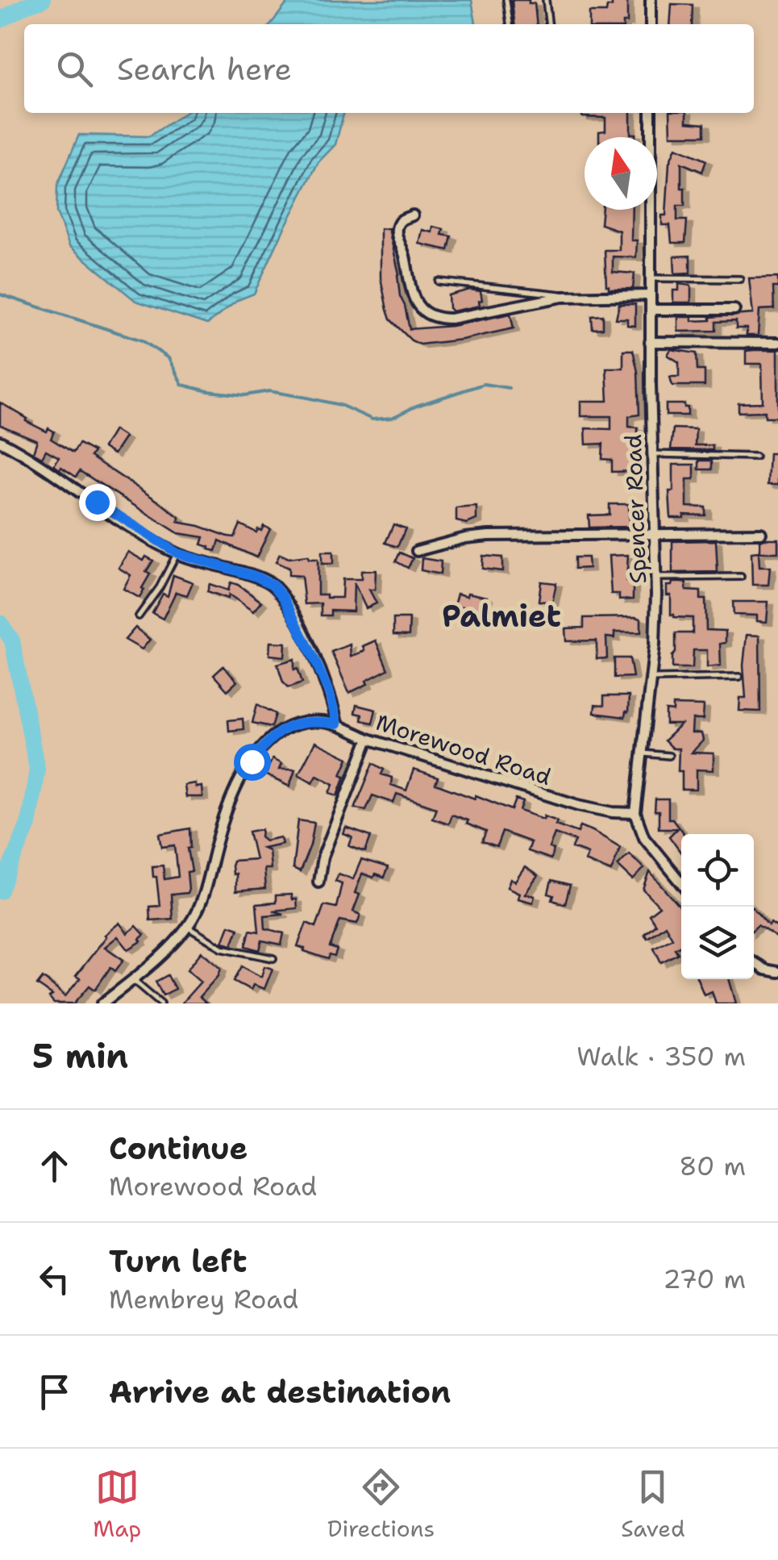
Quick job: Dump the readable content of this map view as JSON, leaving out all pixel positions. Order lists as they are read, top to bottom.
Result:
{
  "streets": {
    "street": ["Spencer Road", "Morewood Road"]
  },
  "crossings": [
    ["Spencer Road", "Morewood Road"]
  ],
  "districts": ["Palmiet"],
  "north": "top",
  "page": {
    "search": "Search here",
    "heading": ["5 min", "Walk · 350 m"],
    "list": [
      ["Continue", "Morewood Road", "80 m"],
      ["Turn left", "Membrey Road", "270 m"],
      "Arrive at destination"
    ],
    "nav": ["Map", "Directions", "Saved"]
  }
}
